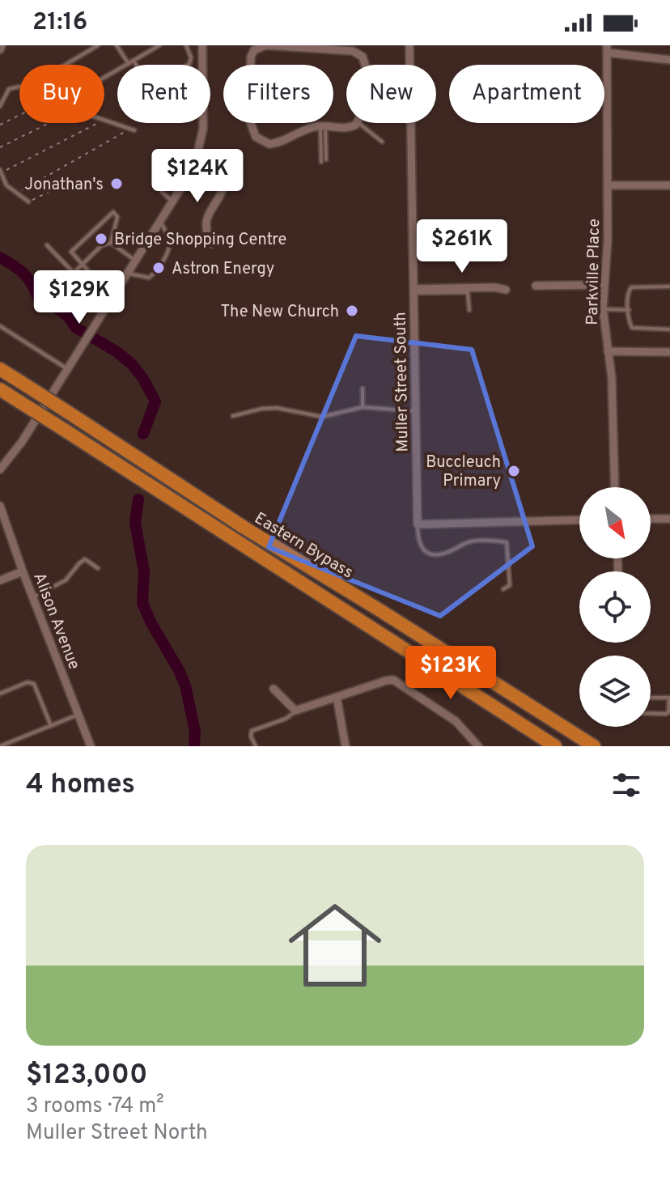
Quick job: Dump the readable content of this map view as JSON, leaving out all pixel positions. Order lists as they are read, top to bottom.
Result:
{
  "streets": {
    "highway": ["Eastern Bypass"],
    "street": ["Parkville Place", "Muller Street South", "Alison Avenue"]
  },
  "places": [
    "Jonathan's",
    "Bridge Shopping Centre",
    "Astron Energy",
    "The New Church",
    "Buccleuch Primary"
  ],
  "north": "bottom right",
  "page": {
    "status": "21:16",
    "chip": [
      "Buy",
      "Rent",
      "Filters",
      "New",
      "Apartment"
    ],
    "price": [
      "$124K",
      "$261K",
      "$129K",
      "$123K"
    ],
    "heading": "4 homes",
    "list": [
      {
        "name": "$123,000",
        "note": "3 rooms · 74 m² · Muller Street North"
      }
    ]
  }
}
